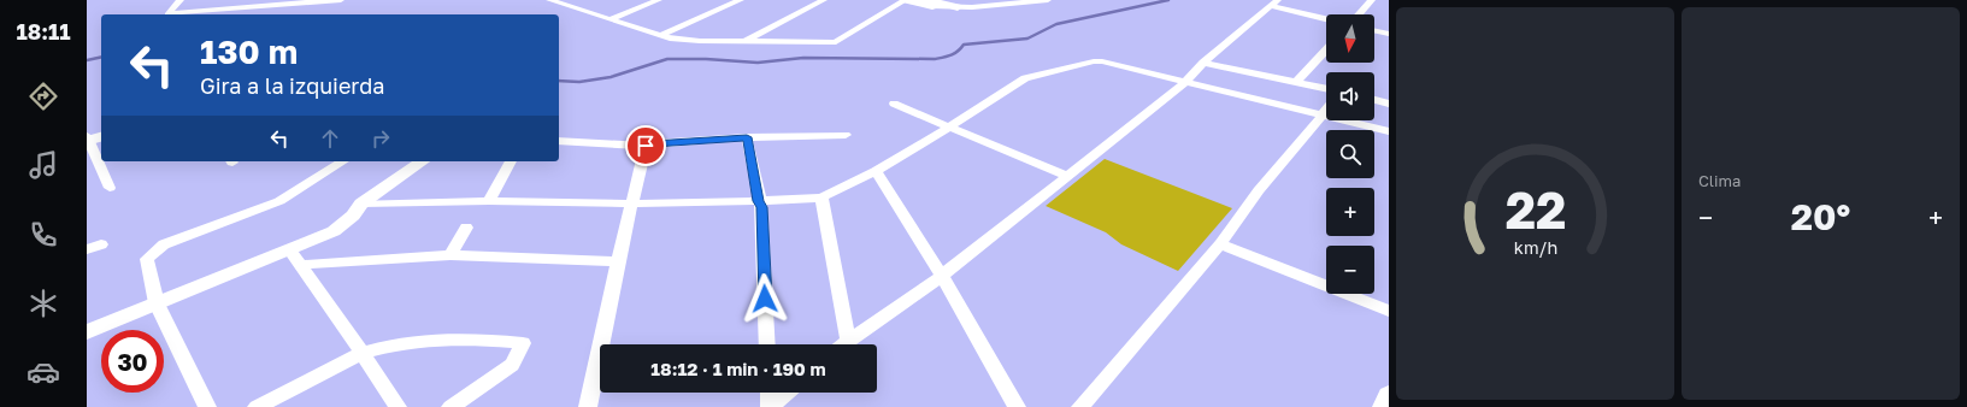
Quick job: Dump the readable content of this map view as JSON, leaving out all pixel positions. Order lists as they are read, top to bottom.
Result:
{
  "north": "bottom",
  "page": {
    "tabs": "18:11",
    "tile": "Clima",
    "map_buttons": ["+", "−"],
    "turn": ["130 m", "Gira a la izquierda"],
    "heat": ["−", "20°", "+"],
    "limit": "30",
    "trip": "18:12 · 1 min · 190 m",
    "gauge": ["22", "km/h"]
  }
}
